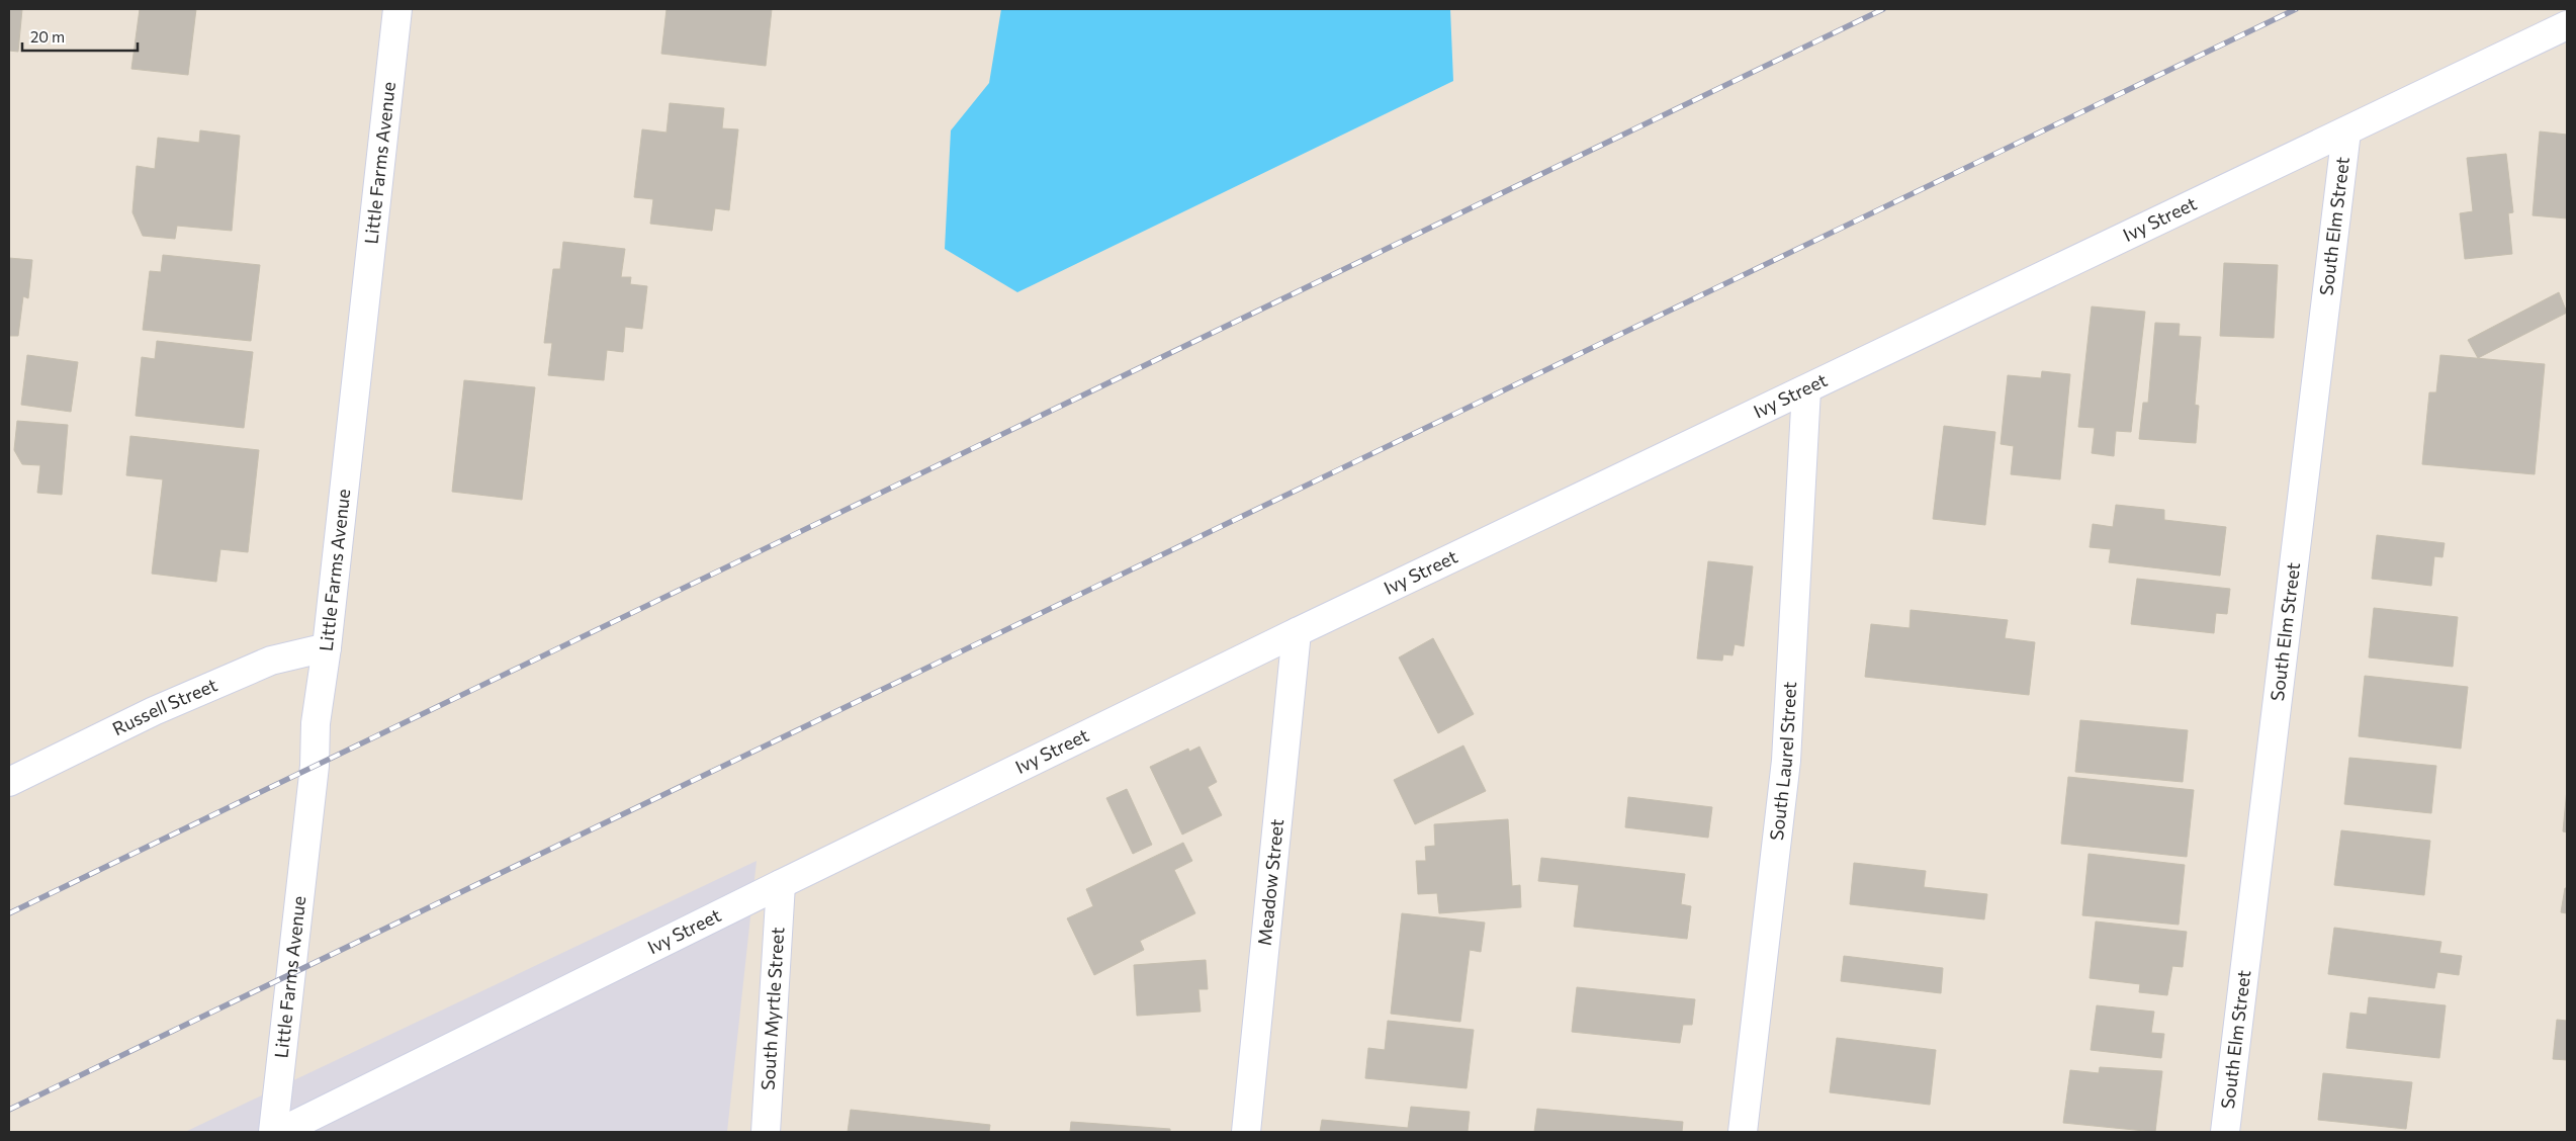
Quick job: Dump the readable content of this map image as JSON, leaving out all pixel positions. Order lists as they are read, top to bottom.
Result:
{
  "streets": {
    "street": [
      "Little Farms Avenue",
      "Ivy Street",
      "South Elm Street",
      "Russell Street",
      "South Laurel Street",
      "Meadow Street",
      "South Myrtle Street"
    ]
  },
  "crossings": [
    ["Little Farms Avenue", "Russell Street"],
    ["Ivy Street", "South Elm Street"],
    ["Ivy Street", "South Laurel Street"],
    ["Ivy Street", "Meadow Street"],
    ["Ivy Street", "South Myrtle Street"]
  ],
  "scale_bar": "20 m"
}
